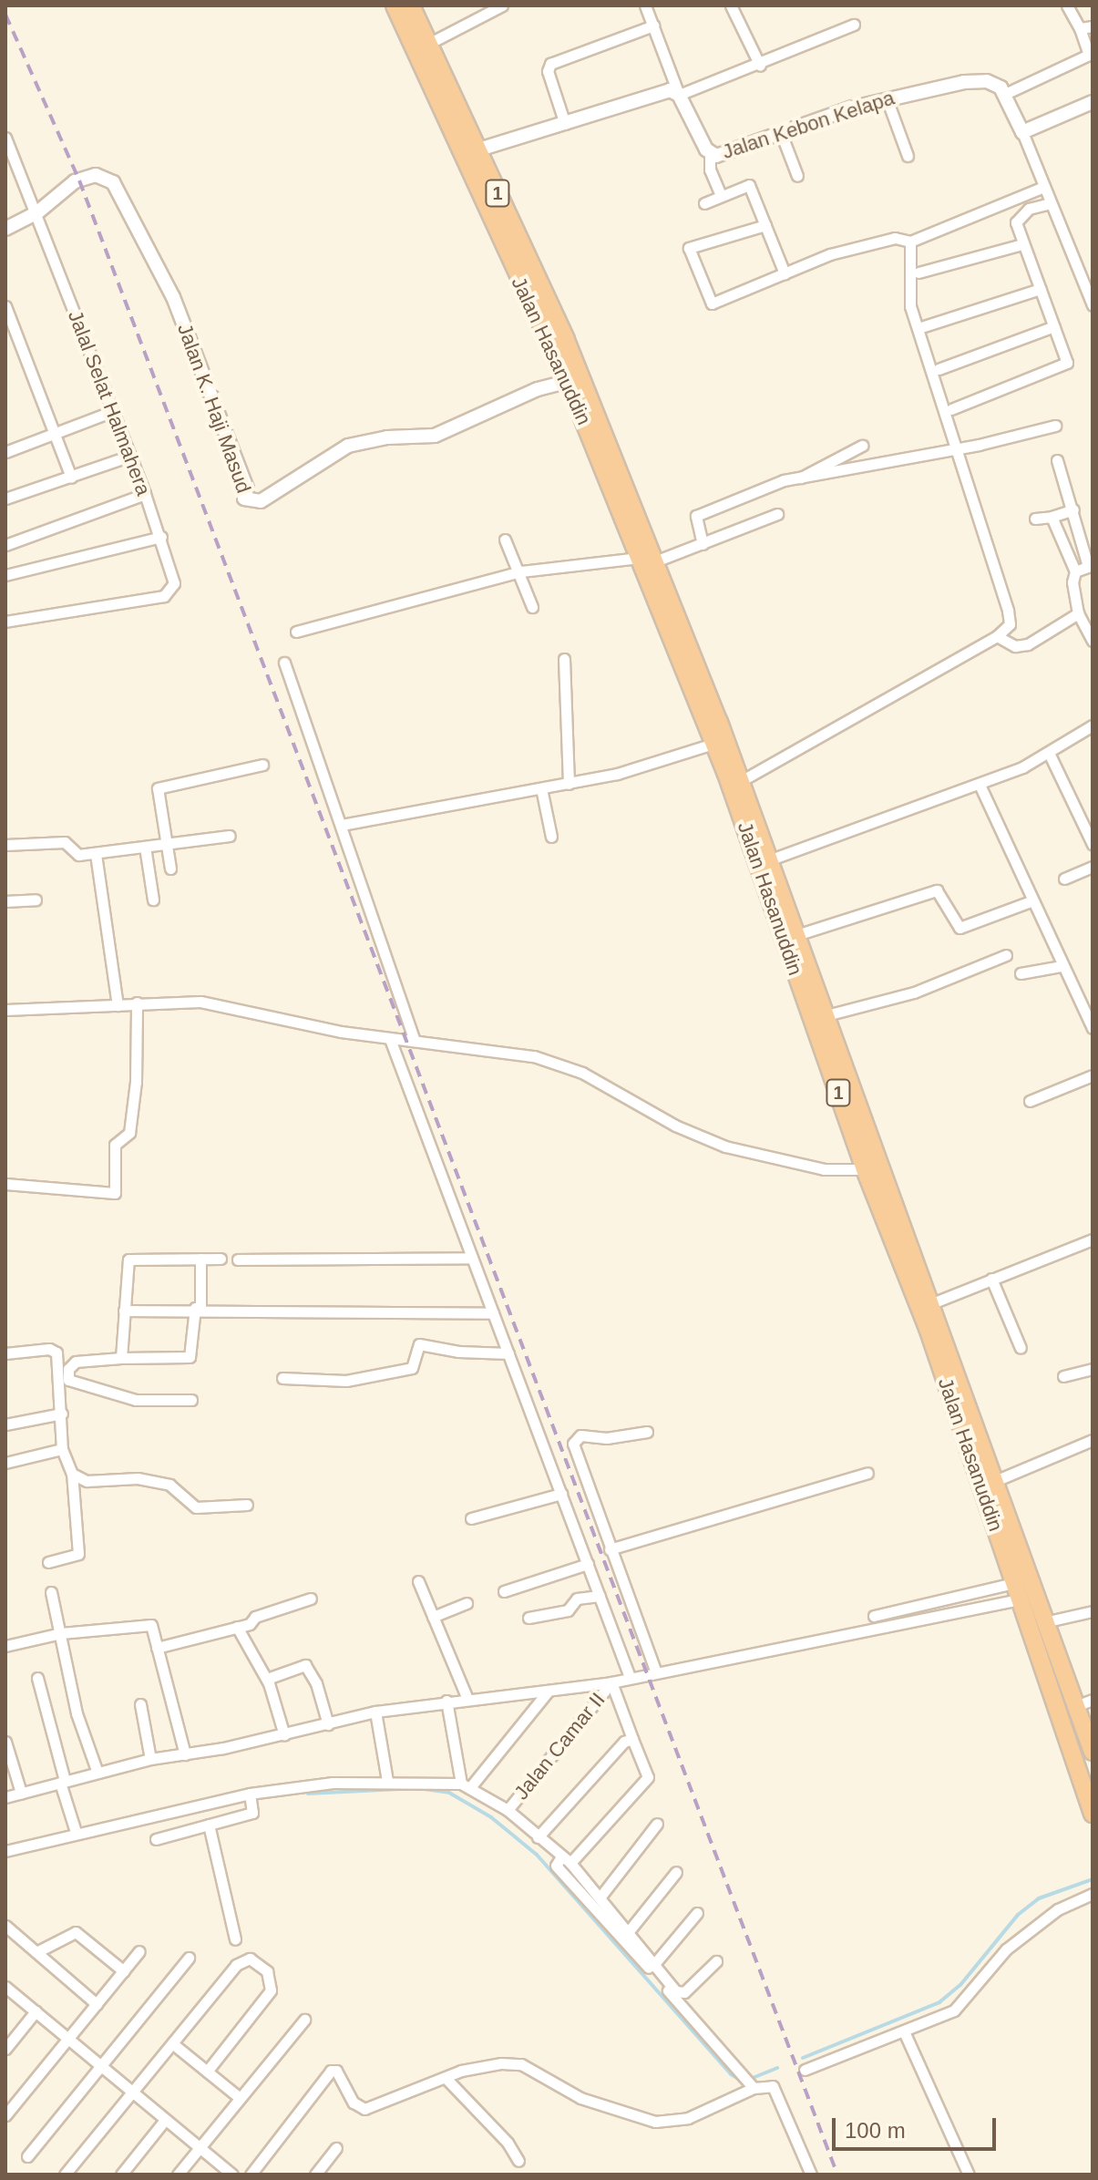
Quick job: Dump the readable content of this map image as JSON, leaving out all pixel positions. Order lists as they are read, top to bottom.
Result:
{
  "streets": {
    "highway": ["1", "Jalan Hasanuddin"],
    "street": [
      "Jalan Kebon Kelapa",
      "Jalal Selat Halmahera",
      "Jalan K. Haji Masud",
      "Jalan Camar II"
    ]
  },
  "crossings": [
    ["Jalan Hasanuddin", "Jalan K. Haji Masud"],
    ["Jalal Selat Halmahera", "Jalan K. Haji Masud"]
  ],
  "scale_bar": "100 m"
}
